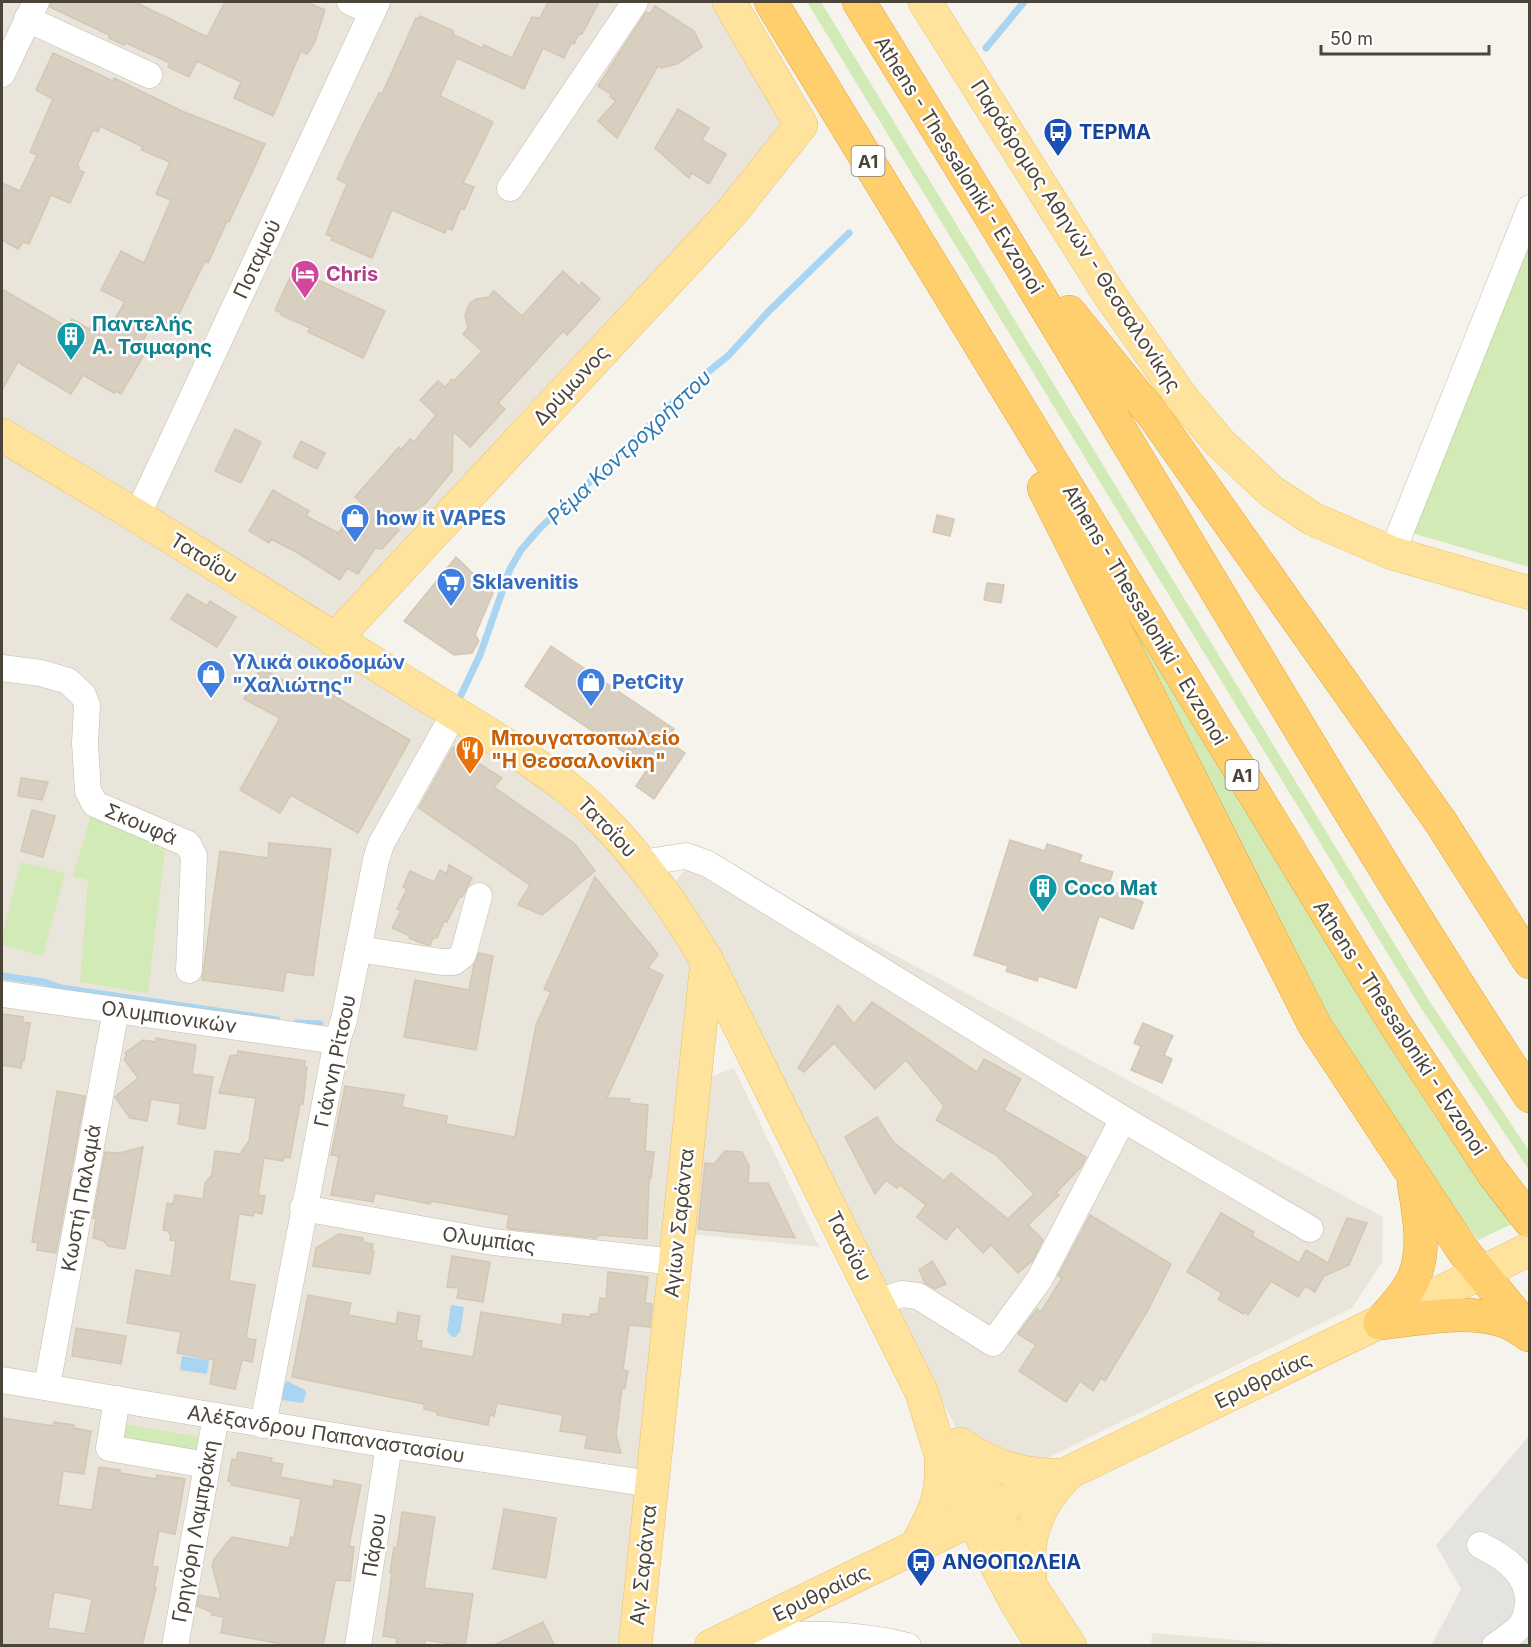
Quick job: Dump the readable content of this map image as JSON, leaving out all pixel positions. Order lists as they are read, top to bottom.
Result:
{
  "streets": {
    "highway": ["Α1", "Athens - Thessaloniki - Evzonoi"],
    "main road": [
      "Παράδρομος Αθηνών - Θεσσαλονίκης",
      "Δρύμωνος",
      "Τατοΐου",
      "Αγίων Σαράντα",
      "Ερυθραίας",
      "Αγ. Σαράντα"
    ],
    "street": [
      "Ποταμού",
      "Σκουφά",
      "Ολυμπιονικών",
      "Γιάννη Ρίτσου",
      "Κωστή Παλαμά",
      "Ολυμπίας",
      "Αλέξανδρου Παπαναστασίου",
      "Γρηγόρη Λαμπράκη",
      "Πάρου"
    ]
  },
  "crossings": [
    ["Ποταμού", "Τατοΐου"],
    ["Δρύμωνος", "Τατοΐου"],
    ["Τατοΐου", "Γιάννη Ρίτσου"],
    ["Τατοΐου", "Αγίων Σαράντα"],
    ["Τατοΐου", "Ερυθραίας"],
    ["Ολυμπιονικών", "Γιάννη Ρίτσου"],
    ["Ολυμπιονικών", "Κωστή Παλαμά"],
    ["Γιάννη Ρίτσου", "Ολυμπίας"],
    ["Γιάννη Ρίτσου", "Αλέξανδρου Παπαναστασίου"],
    ["Κωστή Παλαμά", "Αλέξανδρου Παπαναστασίου"],
    ["Αγίων Σαράντα", "Ολυμπίας"],
    ["Αγίων Σαράντα", "Αλέξανδρου Παπαναστασίου"],
    ["Αγίων Σαράντα", "Αγ. Σαράντα"],
    ["Αλέξανδρου Παπαναστασίου", "Γρηγόρη Λαμπράκη"],
    ["Αλέξανδρου Παπαναστασίου", "Πάρου"],
    ["Αλέξανδρου Παπαναστασίου", "Αγ. Σαράντα"]
  ],
  "water": ["Ρέμα Κοντροχρήστου"],
  "places": {
    "bus stop": ["ΤΕΡΜΑ", "ΑΝΘΟΠΩΛΕΙΑ"],
    "hotel": ["Chris"],
    "building": ["Παντελής Α. Τσιμαρης", "Coco Mat"],
    "shop": ["how it VAPES", "Υλικά οικοδομών \"Χαλιώτης\"", "PetCity"],
    "supermarket": ["Sklavenitis"],
    "restaurant": ["Μπουγατσοπωλείο \"Η Θεσσαλονίκη\""]
  },
  "scale_bar": "50 m"
}
